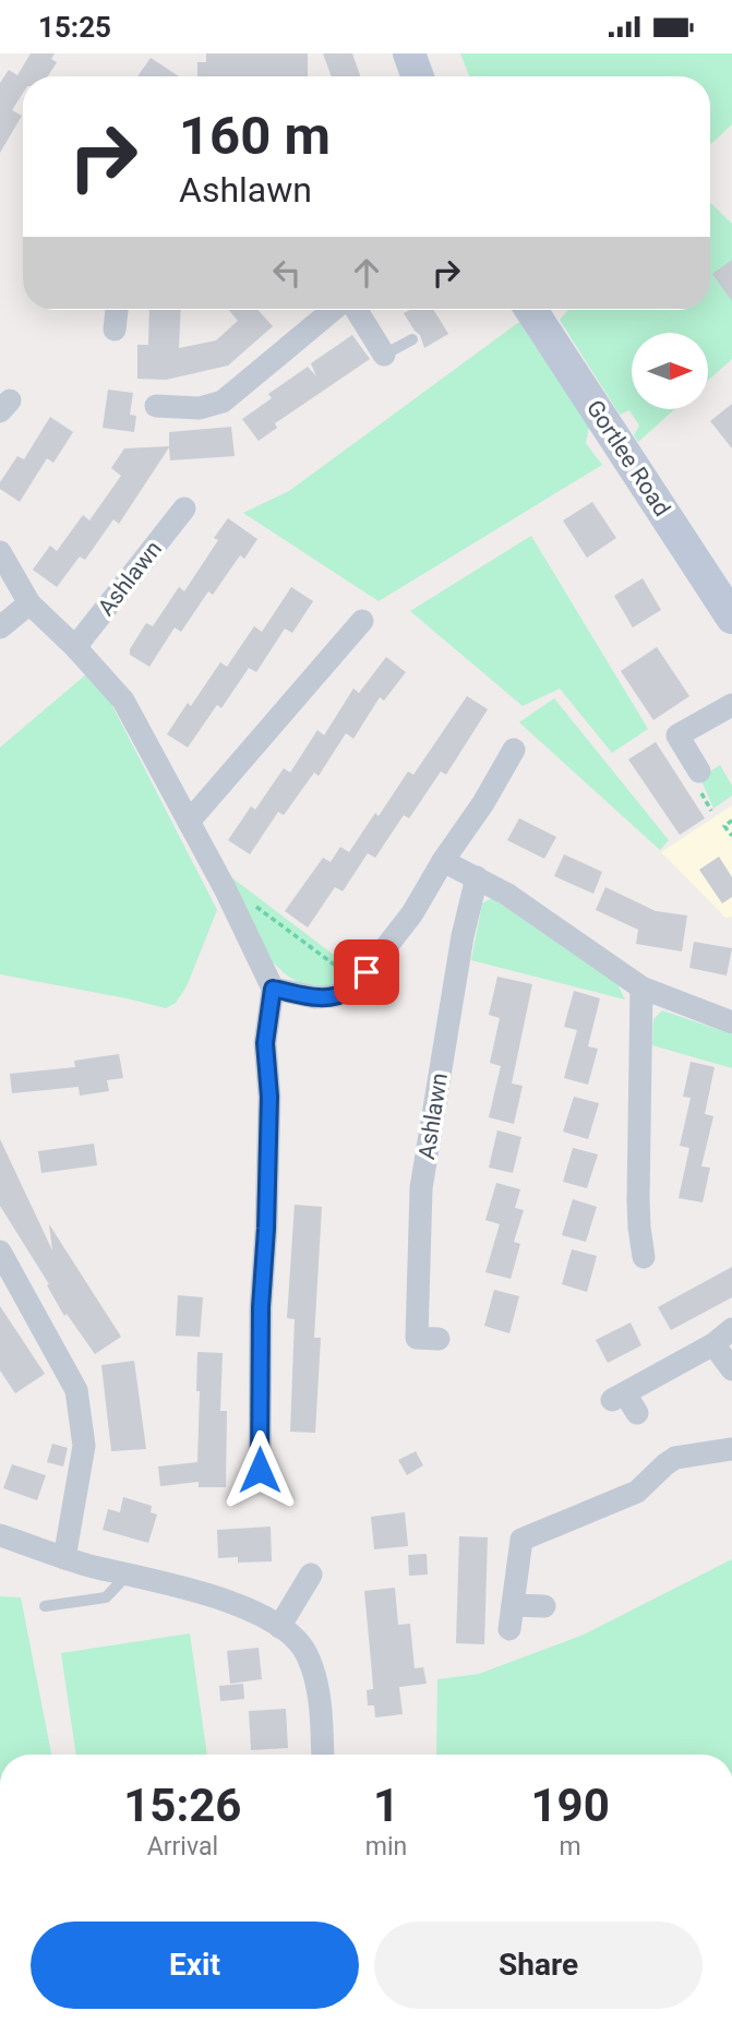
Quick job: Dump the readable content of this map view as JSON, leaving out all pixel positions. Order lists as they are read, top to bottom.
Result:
{
  "streets": {
    "street": ["Gortlee Road", "Ashlawn"]
  },
  "north": "right",
  "page": {
    "status": "15:25",
    "turn": ["160 m", "Ashlawn"],
    "eta": [
      "15:26",
      "Arrival",
      "1",
      "min",
      "190",
      "m"
    ],
    "buttons": ["Exit", "Share"]
  }
}
